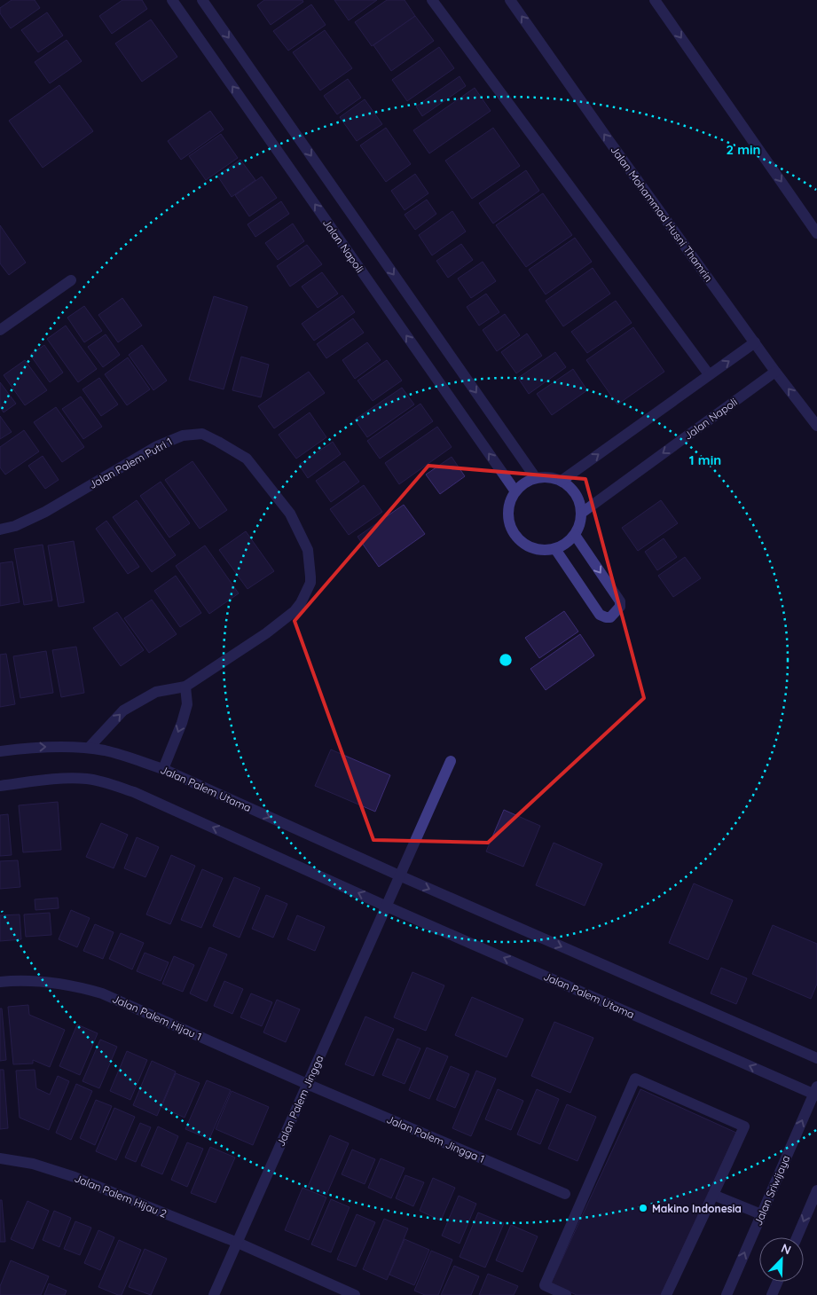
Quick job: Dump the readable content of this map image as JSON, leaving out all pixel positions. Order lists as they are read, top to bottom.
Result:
{
  "streets": {
    "street": [
      "Jalan Mohammad Husni Thamrin",
      "Jalan Napoli",
      "Jalan Palem Putri 1",
      "Jalan Palem Utama",
      "Jalan Palem Hijau 1",
      "Jalan Palem Jingga",
      "Jalan Palem Jingga 1",
      "Jalan Sriwijaya",
      "Jalan Palem Hijau 2"
    ]
  },
  "crossings": [
    ["Jalan Mohammad Husni Thamrin", "Jalan Napoli"],
    ["Jalan Palem Putri 1", "Jalan Palem Utama"],
    ["Jalan Palem Utama", "Jalan Palem Jingga"],
    ["Jalan Palem Utama", "Jalan Sriwijaya"],
    ["Jalan Palem Hijau 1", "Jalan Palem Jingga"],
    ["Jalan Palem Hijau 1", "Jalan Palem Jingga 1"],
    ["Jalan Palem Jingga", "Jalan Palem Jingga 1"],
    ["Jalan Palem Jingga", "Jalan Palem Hijau 2"]
  ],
  "places": ["Makino Indonesia"],
  "north": "top right",
  "rings": ["2 min", "1 min"]
}
